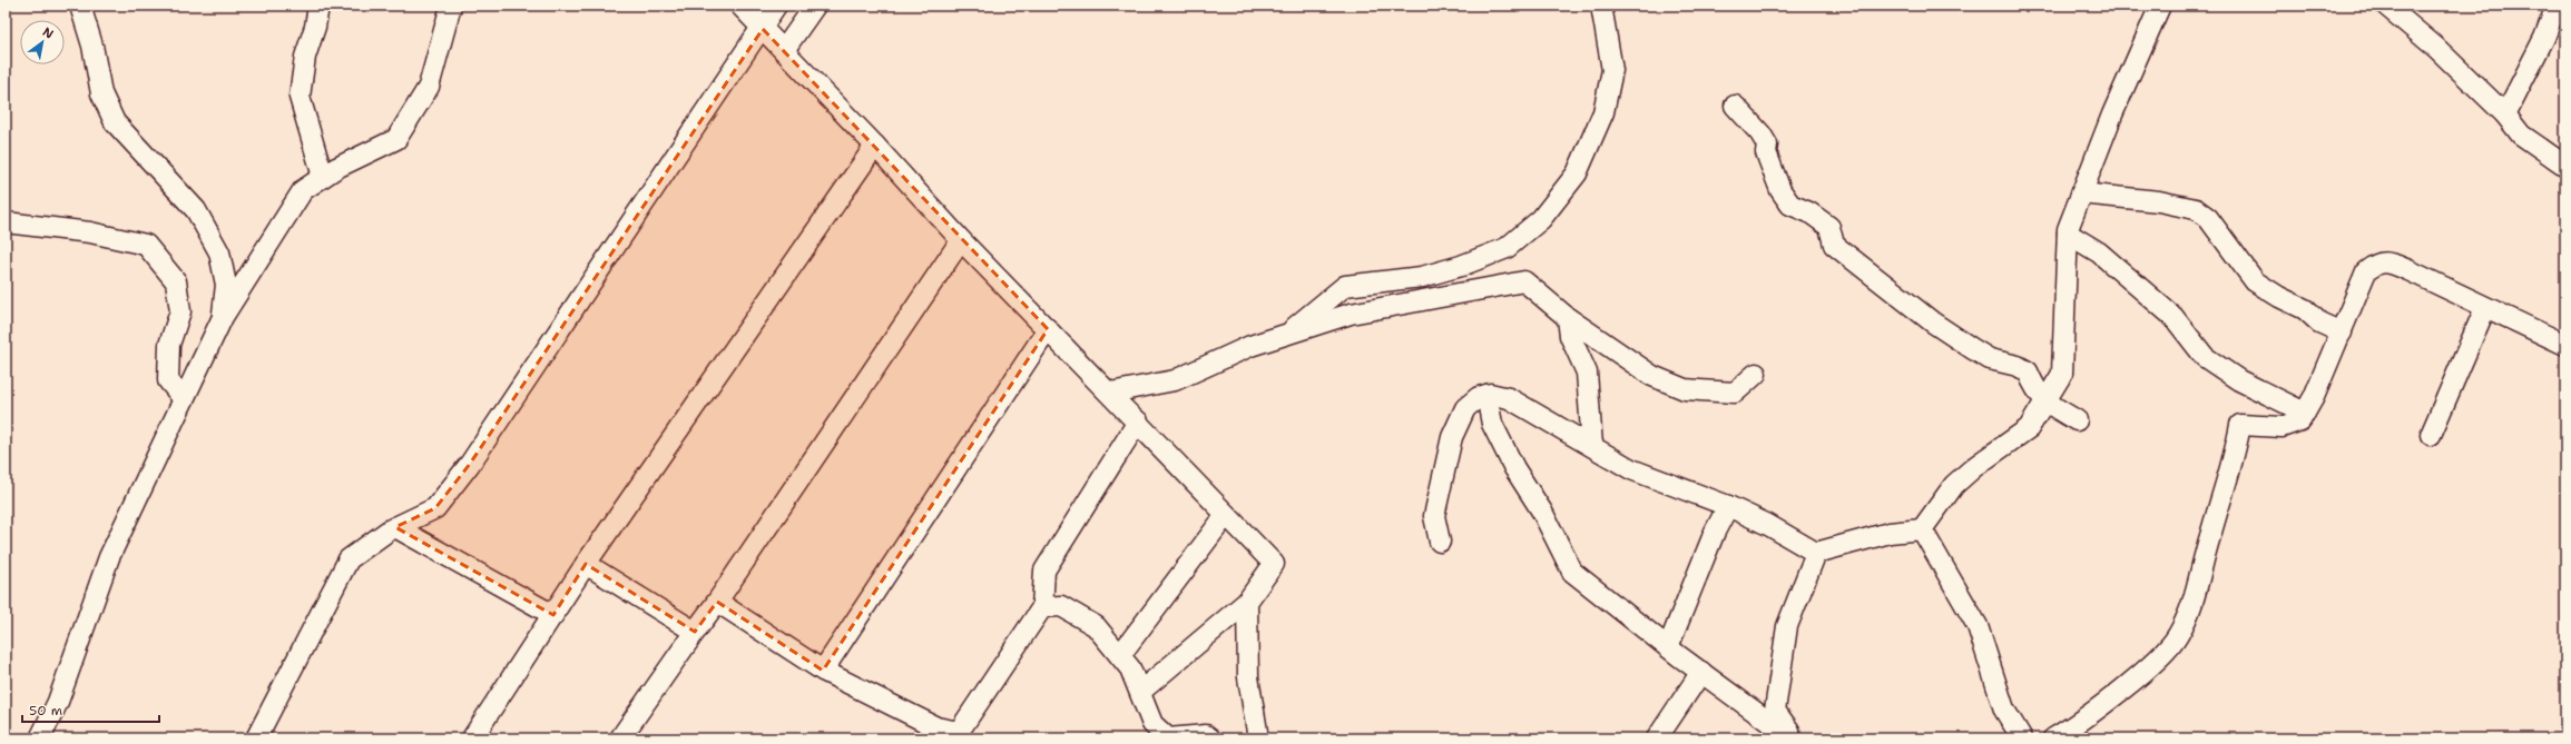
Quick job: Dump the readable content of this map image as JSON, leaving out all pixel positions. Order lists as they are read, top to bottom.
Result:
{
  "scale_bar": "50 m",
  "north": "top right"
}
